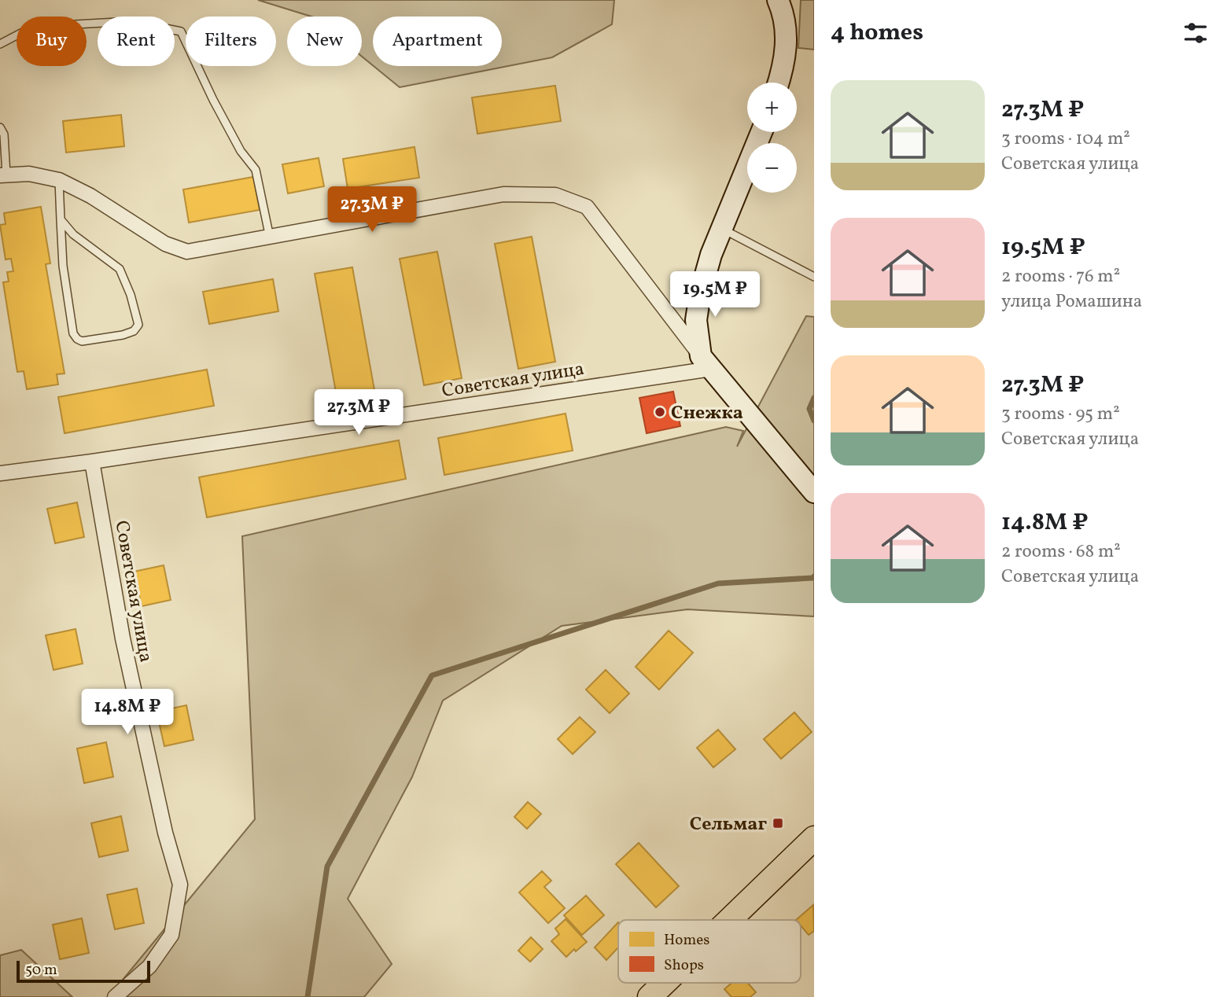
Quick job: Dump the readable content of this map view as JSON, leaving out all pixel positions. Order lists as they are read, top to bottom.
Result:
{
  "streets": {
    "street": ["Советская улица"]
  },
  "places": {
    "other": ["Снежка"],
    "transit": ["Сельмаг"]
  },
  "legend": ["Homes", "Shops"],
  "scale_bar": "50 m",
  "page": {
    "heading": "4 homes",
    "chip": [
      "Buy",
      "Rent",
      "Filters",
      "New",
      "Apartment"
    ],
    "list": [
      {
        "name": "27.3M ₽",
        "note": "3 rooms · 104 m² · Советская улица"
      },
      {
        "name": "19.5M ₽",
        "note": "2 rooms · 76 m² · улица Ромашина"
      },
      {
        "name": "27.3M ₽",
        "note": "3 rooms · 95 m² · Советская улица"
      },
      {
        "name": "14.8M ₽",
        "note": "2 rooms · 68 m² · Советская улица"
      }
    ],
    "map_buttons": ["+", "−"],
    "price": [
      "27.3M ₽",
      "19.5M ₽",
      "27.3M ₽",
      "14.8M ₽"
    ],
    "scale": "50 m"
  }
}
